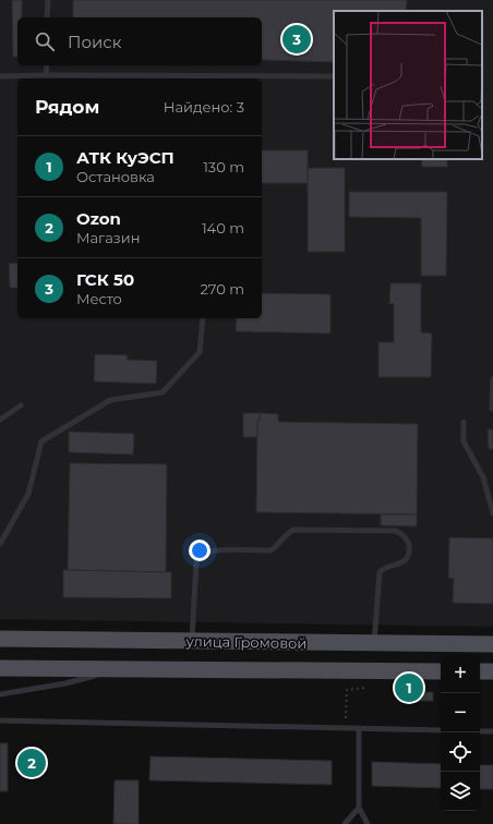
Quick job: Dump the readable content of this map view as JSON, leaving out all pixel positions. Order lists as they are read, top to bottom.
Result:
{
  "streets": {
    "main road": ["улица Громовой"]
  },
  "page": {
    "search": "Поиск",
    "pins": ["3", "1", "2"],
    "heading": ["Рядом", "Найдено: 3"],
    "list": [
      {
        "mark": "1",
        "name": "АТК КуЭСП",
        "note": "Остановка",
        "value": "130 m"
      },
      {
        "mark": "2",
        "name": "Ozon",
        "note": "Магазин",
        "value": "140 m"
      },
      {
        "mark": "3",
        "name": "ГСК 50",
        "note": "Место",
        "value": "270 m"
      }
    ],
    "map_buttons": ["+", "−"]
  }
}
